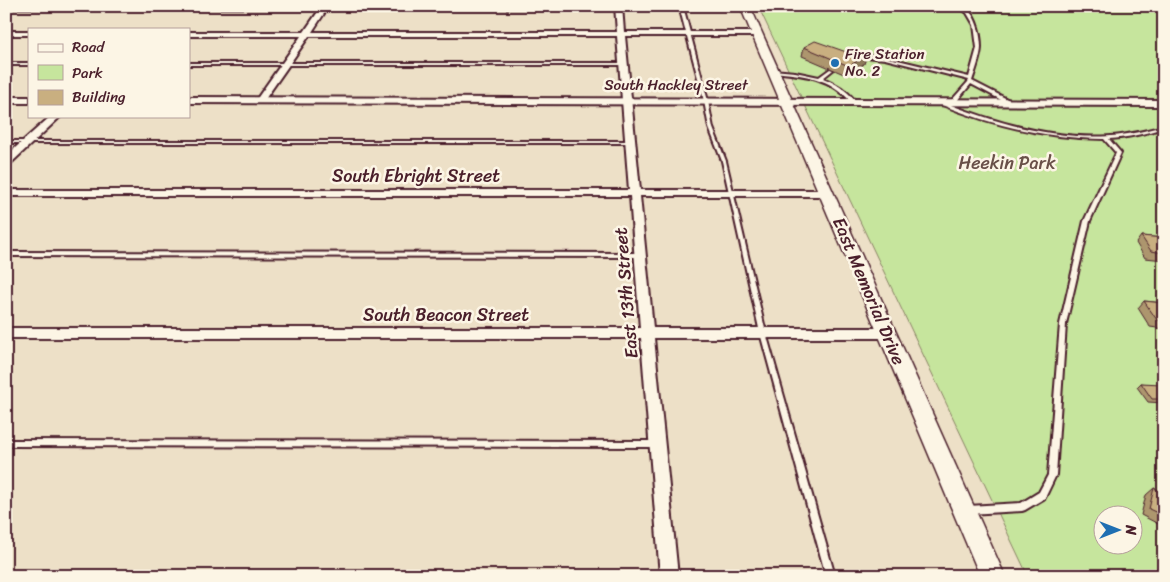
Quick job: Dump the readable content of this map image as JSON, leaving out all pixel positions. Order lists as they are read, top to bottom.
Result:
{
  "streets": {
    "main road": ["East Memorial Drive"],
    "street": [
      "South Hackley Street",
      "South Ebright Street",
      "East 13th Street",
      "South Beacon Street"
    ]
  },
  "crossings": [
    ["South Hackley Street", "East Memorial Drive"],
    ["South Hackley Street", "East 13th Street"],
    ["South Ebright Street", "East Memorial Drive"],
    ["South Ebright Street", "East 13th Street"],
    ["East Memorial Drive", "South Beacon Street"],
    ["East 13th Street", "South Beacon Street"]
  ],
  "parks": ["Heekin Park"],
  "places": ["Fire Station No. 2"],
  "legend": ["Road", "Park", "Building"],
  "north": "right"
}
